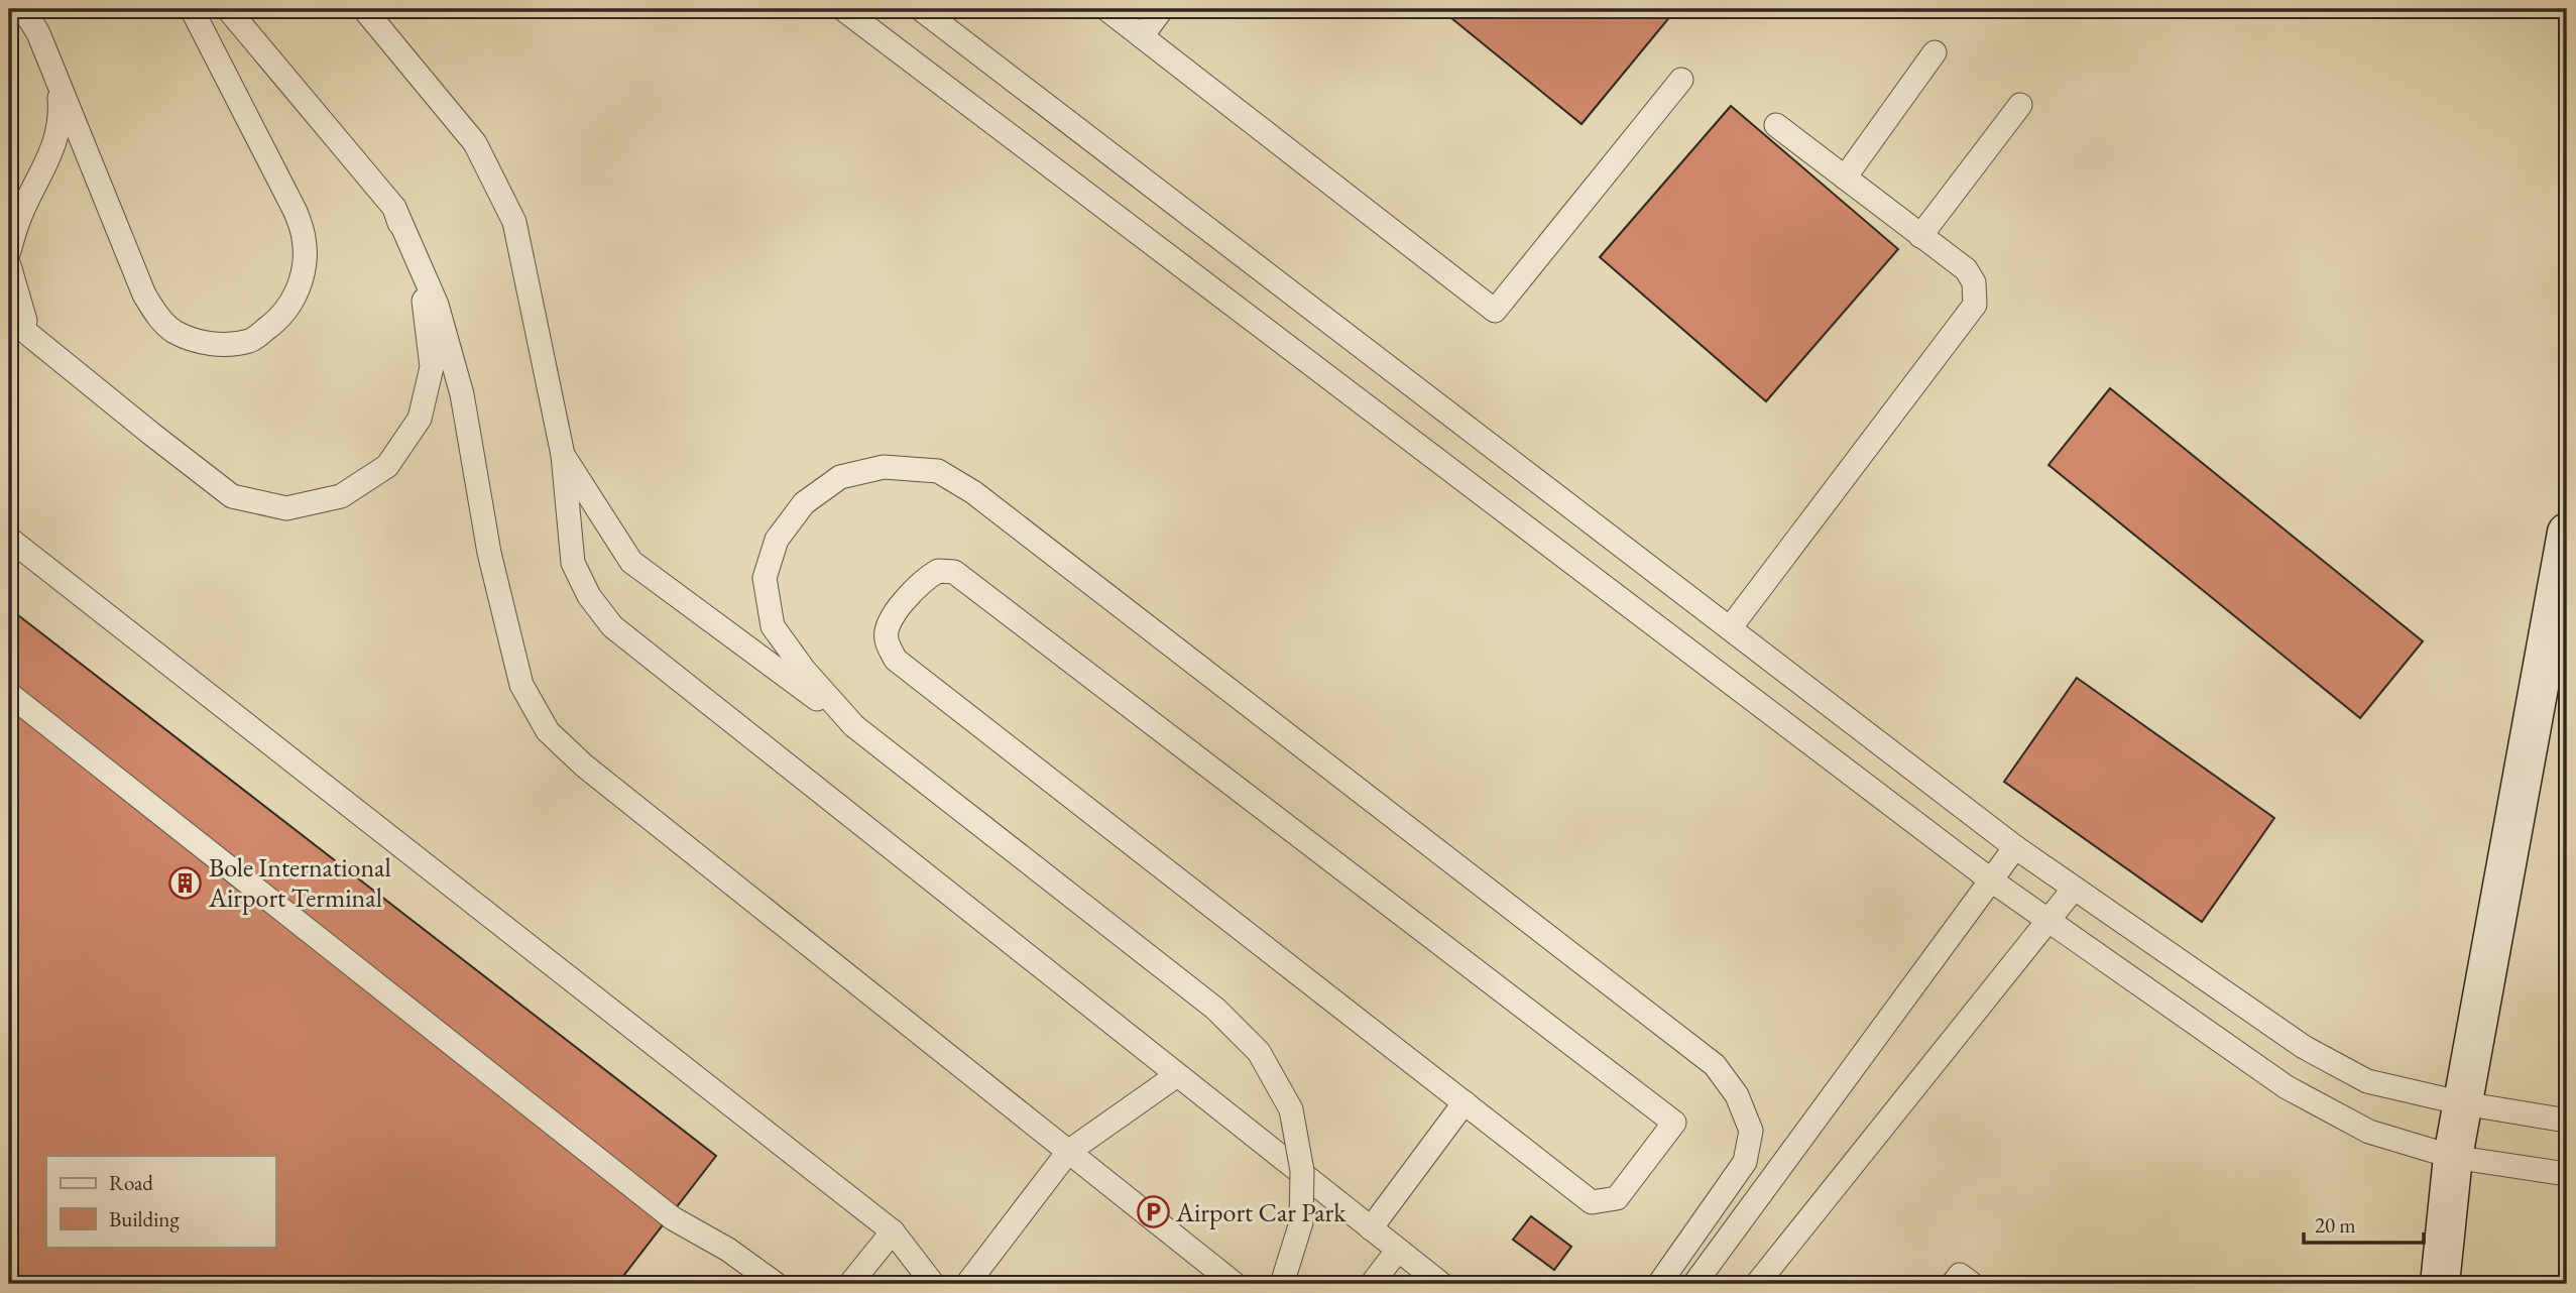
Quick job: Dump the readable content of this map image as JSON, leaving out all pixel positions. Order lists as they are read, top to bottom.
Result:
{
  "places": {
    "building": ["Bole International Airport Terminal"],
    "parking": ["Airport Car Park"]
  },
  "legend": ["Road", "Building"],
  "scale_bar": "20 m"
}
